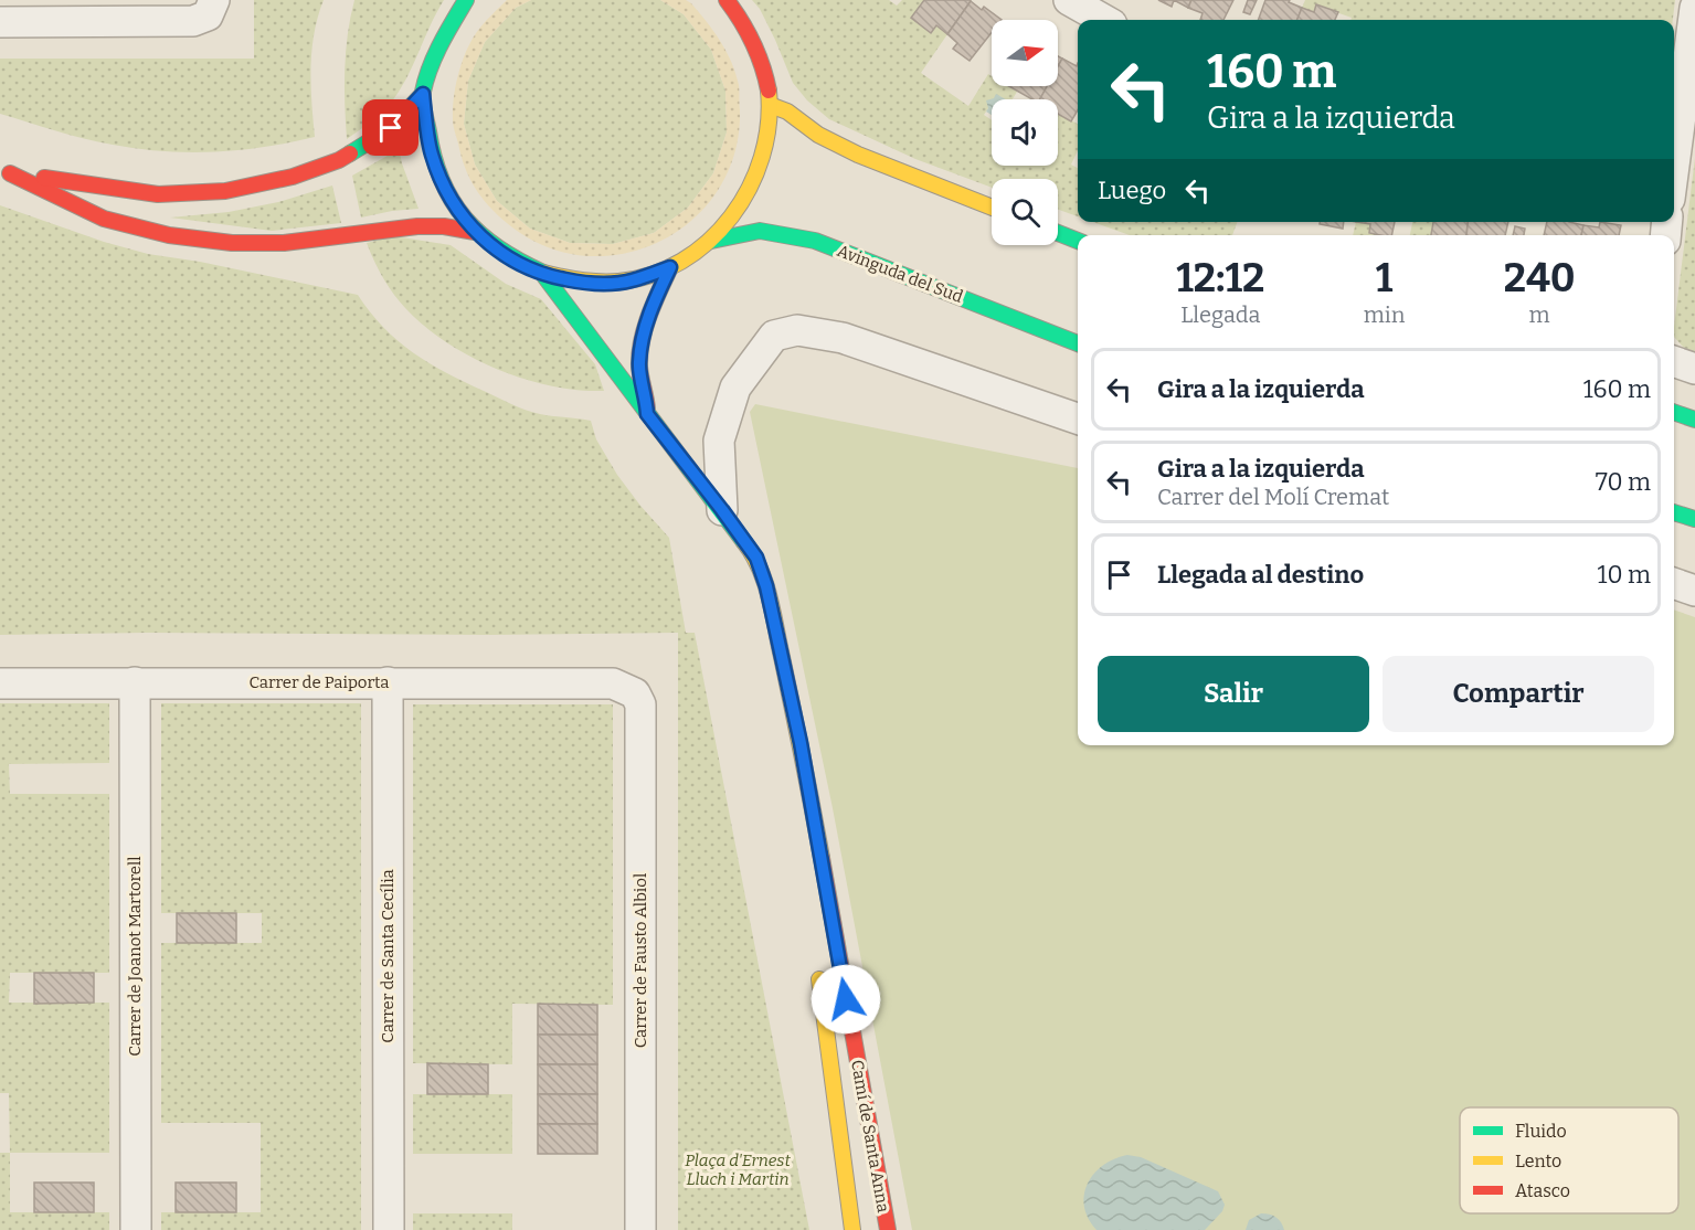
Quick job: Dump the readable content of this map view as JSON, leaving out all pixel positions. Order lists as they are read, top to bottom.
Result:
{
  "streets": {
    "street": [
      "Avinguda del Sud",
      "Carrer de Paiporta",
      "Carrer de Joanot Martorell",
      "Carrer de Santa Cecília",
      "Carrer de Fausto Albiol",
      "Camí de Santa Anna"
    ]
  },
  "crossings": [
    ["Carrer de Paiporta", "Carrer de Joanot Martorell"],
    ["Carrer de Paiporta", "Carrer de Santa Cecília"],
    ["Carrer de Paiporta", "Carrer de Fausto Albiol"]
  ],
  "parks": ["Plaça d'Ernest Lluch i Martin"],
  "legend": ["Fluido", "Lento", "Atasco"],
  "north": "right",
  "page": {
    "turn": ["160 m", "Gira a la izquierda"],
    "then": "Luego",
    "eta": [
      "12:12",
      "Llegada",
      "1",
      "min",
      "240",
      "m"
    ],
    "list": [
      {
        "name": "Gira a la izquierda",
        "value": "160 m"
      },
      {
        "name": "Gira a la izquierda",
        "note": "Carrer del Molí Cremat",
        "value": "70 m"
      },
      {
        "name": "Llegada al destino",
        "value": "10 m"
      }
    ],
    "buttons": ["Salir", "Compartir"]
  }
}
